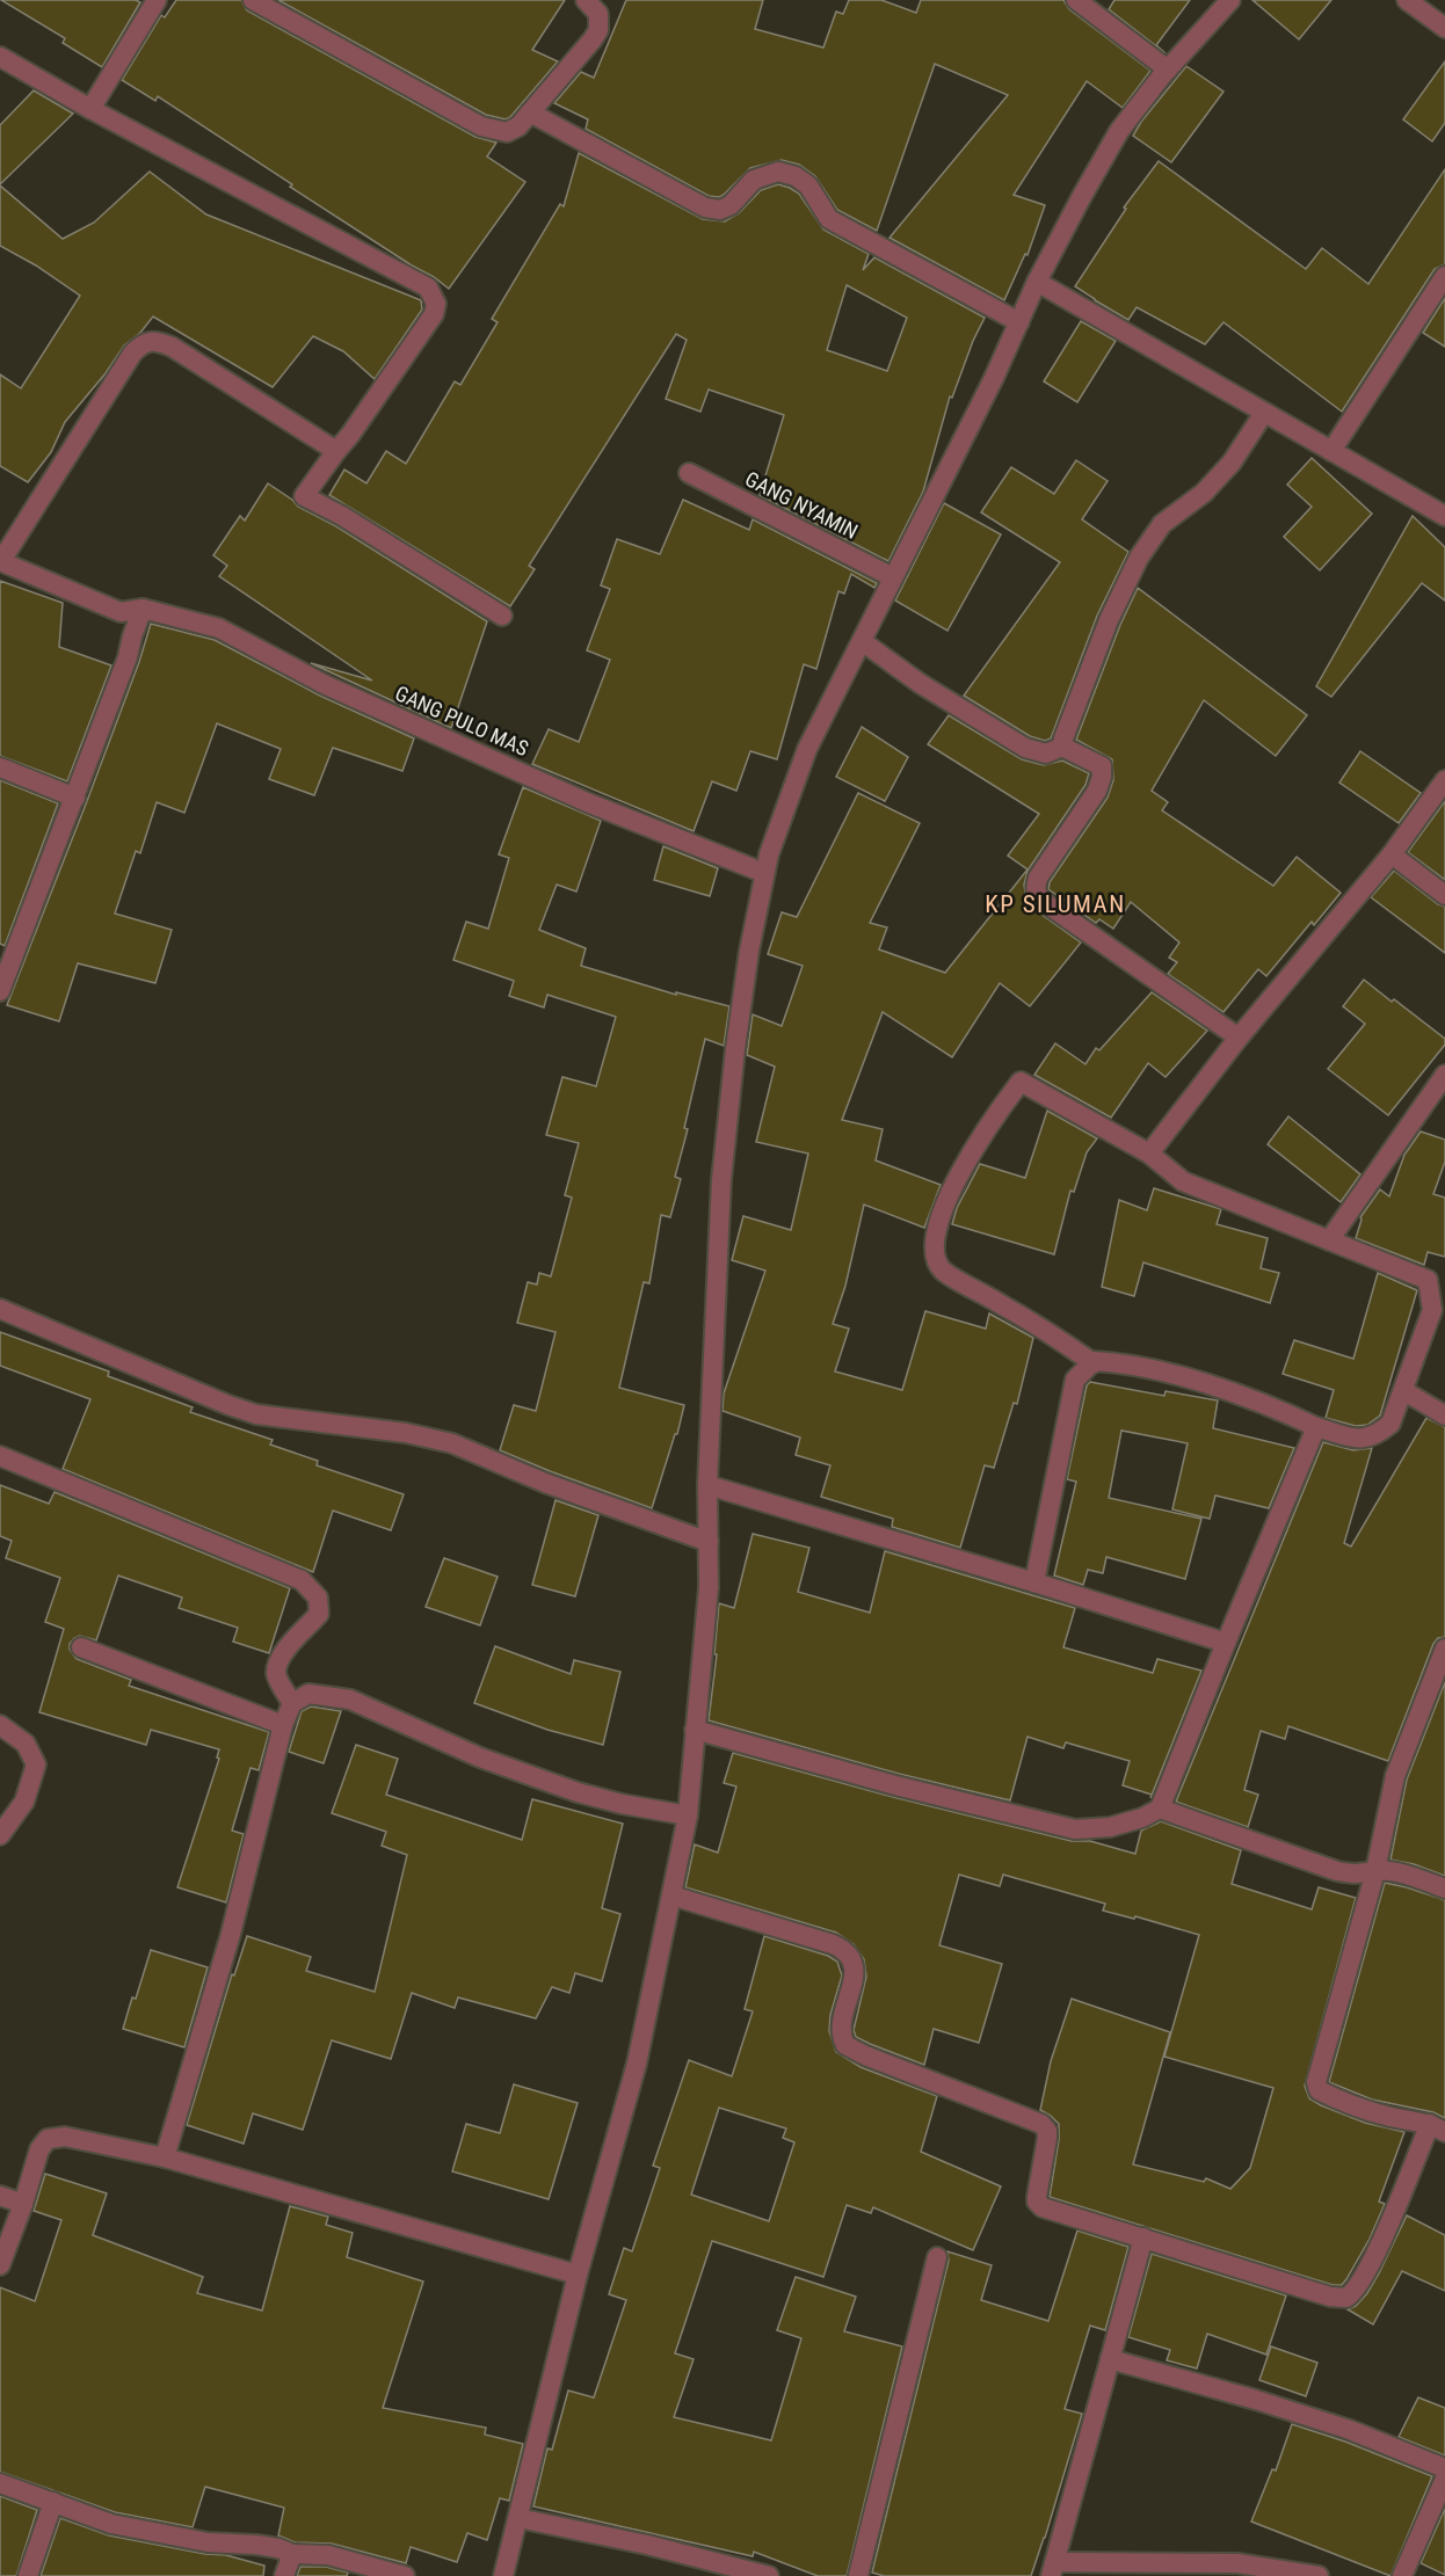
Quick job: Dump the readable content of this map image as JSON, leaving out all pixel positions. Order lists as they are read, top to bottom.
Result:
{
  "streets": {
    "street": ["GANG NYAMIN", "GANG PULO MAS"]
  },
  "districts": ["KP SILUMAN"]
}
